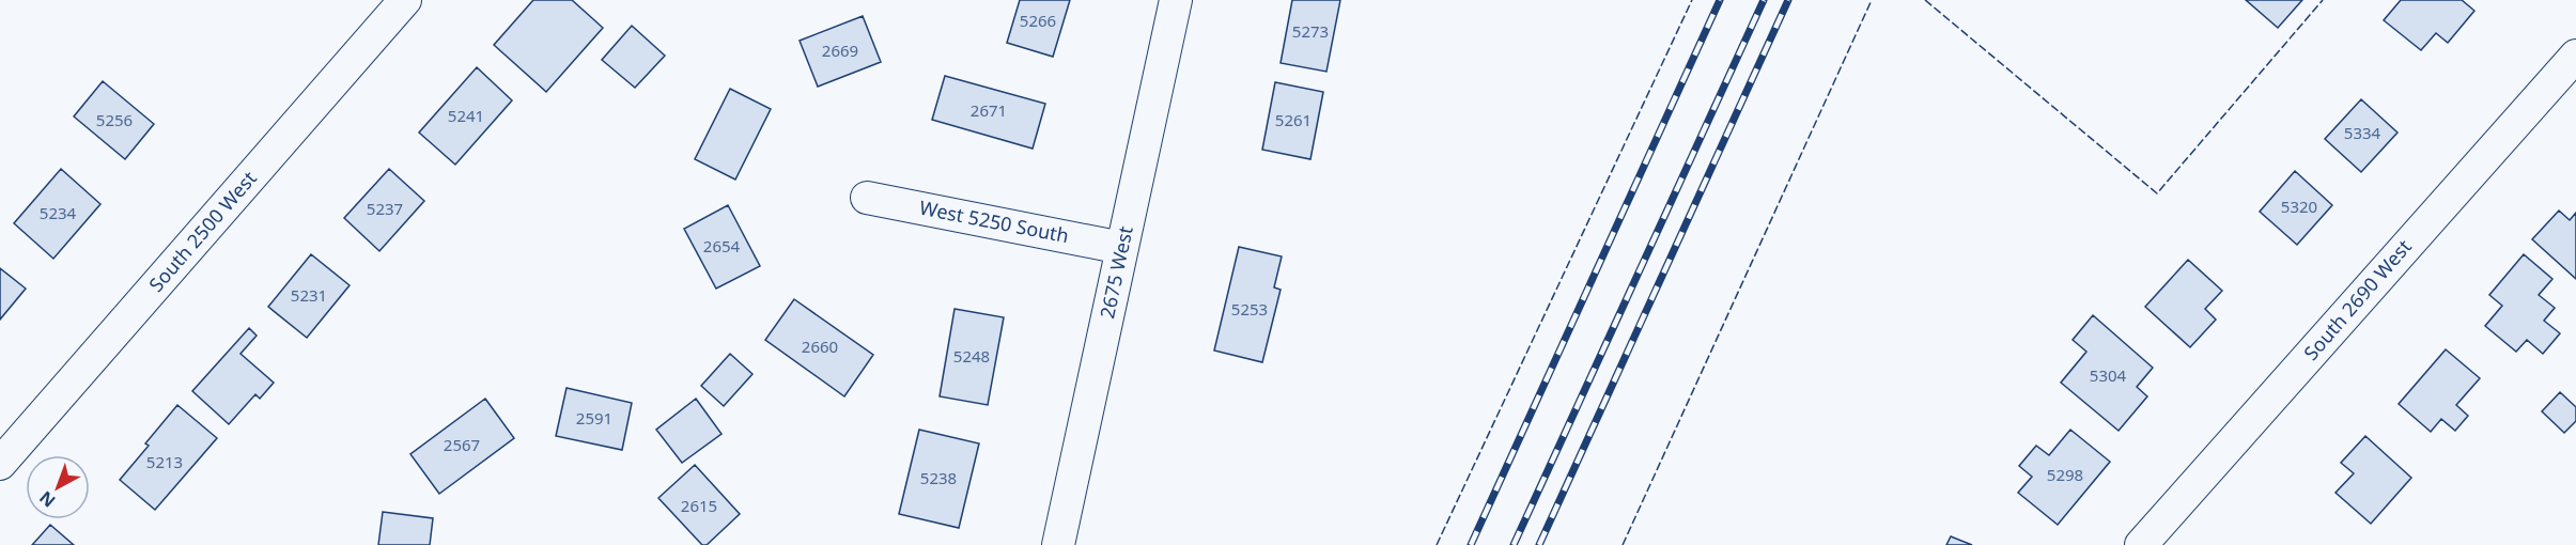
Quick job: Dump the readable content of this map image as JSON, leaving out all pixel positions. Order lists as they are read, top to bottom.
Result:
{
  "streets": {
    "street": [
      "West 5250 South",
      "South 2500 West",
      "2675 West",
      "South 2690 West"
    ]
  },
  "crossings": [
    ["West 5250 South", "2675 West"]
  ],
  "house_numbers": [
    "5266",
    "5273",
    "2669",
    "2671",
    "5241",
    "5256",
    "5261",
    "5334",
    "5320",
    "5237",
    "5234",
    "2654",
    "5231",
    "5253",
    "2660",
    "5248",
    "5304",
    "2591",
    "2567",
    "5213",
    "5298",
    "5238",
    "2615"
  ],
  "north": "bottom left"
}
